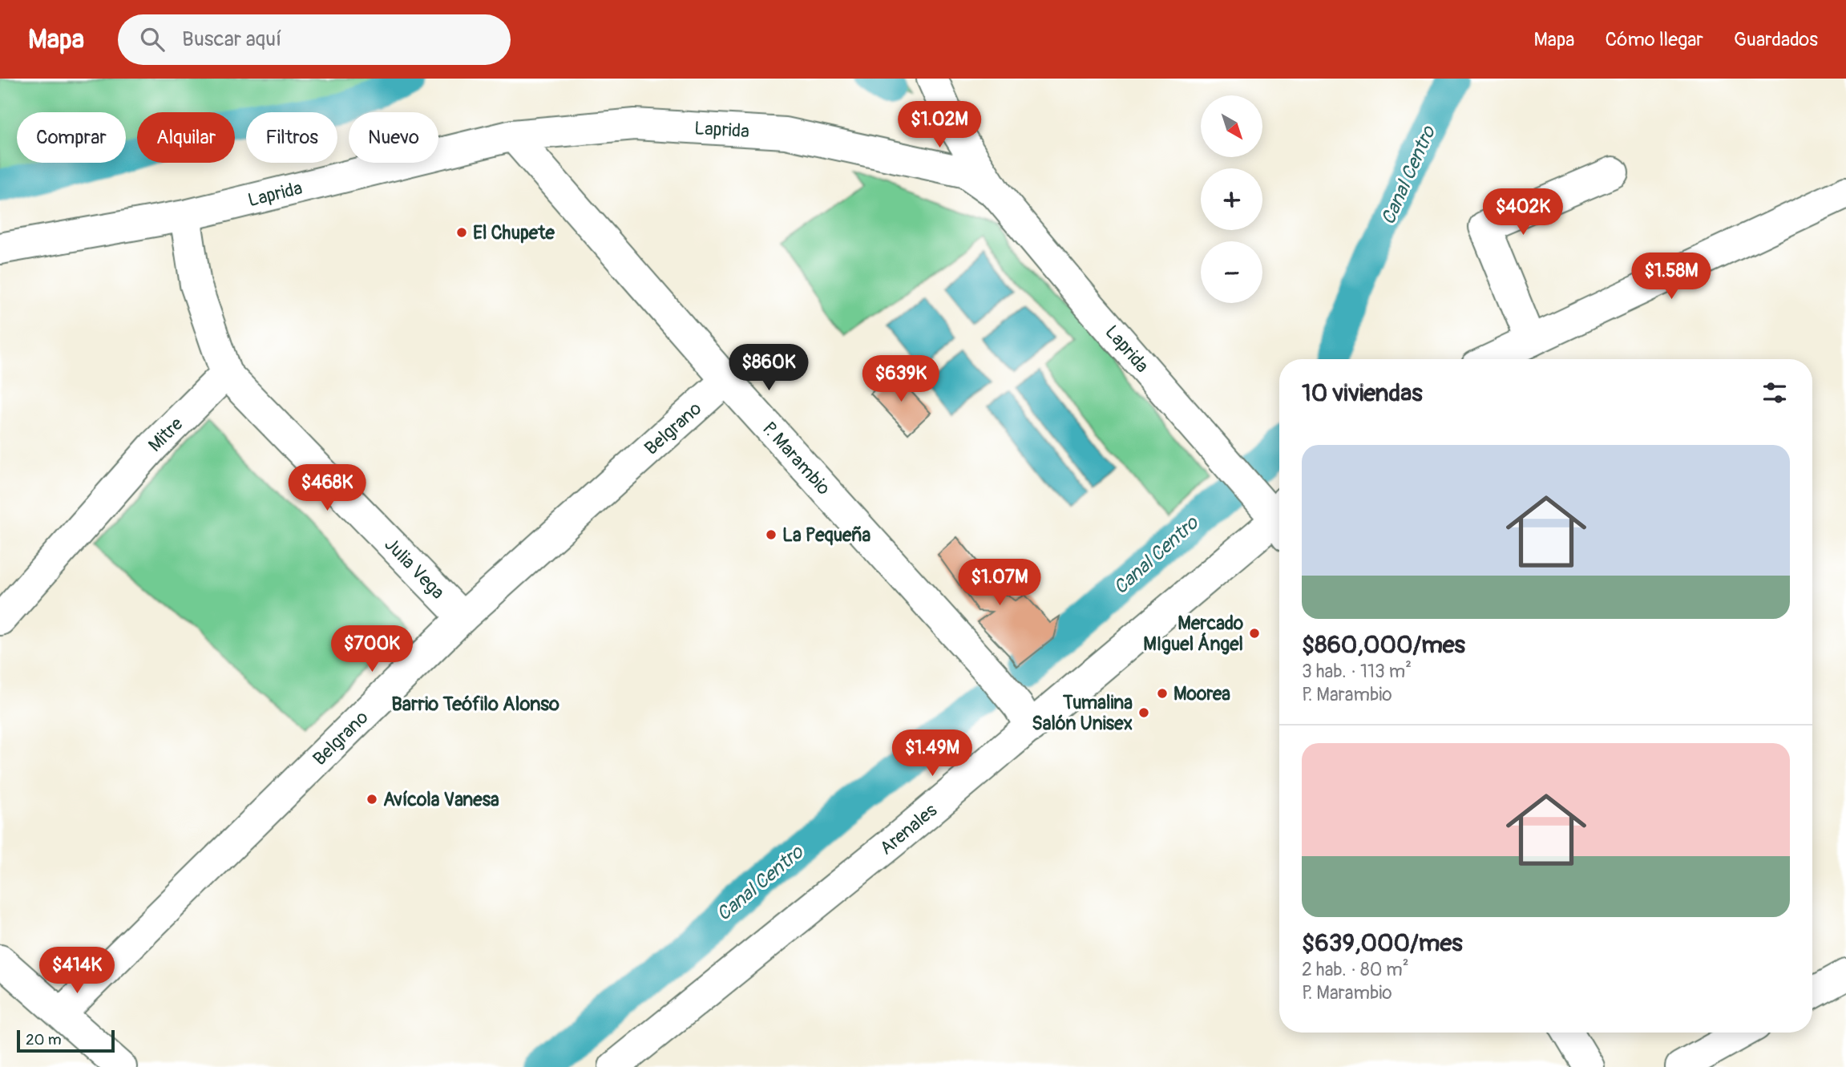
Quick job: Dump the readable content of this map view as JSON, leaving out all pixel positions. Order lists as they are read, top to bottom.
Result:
{
  "streets": {
    "street": [
      "Laprida",
      "Belgrano",
      "Mitre",
      "P. Marambio",
      "Julia Vega",
      "Arenales"
    ]
  },
  "crossings": [
    ["Laprida", "P. Marambio"],
    ["Belgrano", "P. Marambio"],
    ["Belgrano", "Julia Vega"],
    ["Mitre", "Julia Vega"],
    ["P. Marambio", "Arenales"]
  ],
  "districts": ["Barrio Teófilo Alonso"],
  "water": ["Canal Centro"],
  "places": [
    "El Chupete",
    "La Pequeña",
    "Mercado MIguel Ángel",
    "Moorea",
    "Tumalina Salón Unisex",
    "Avícola Vanesa"
  ],
  "scale_bar": "20 m",
  "north": "bottom right",
  "page": {
    "header": "Mapa",
    "search": "Buscar aquí",
    "nav": ["Mapa", "Cómo llegar", "Guardados"],
    "map_buttons": ["+", "−"],
    "price": [
      "$1.02M",
      "$402K",
      "$1.58M",
      "$860K",
      "$639K",
      "$468K",
      "$1.07M",
      "$700K",
      "$1.49M",
      "$414K"
    ],
    "chip": [
      "Comprar",
      "Alquilar",
      "Filtros",
      "Nuevo"
    ],
    "heading": "10 viviendas",
    "list": [
      {
        "name": "$860,000/mes",
        "note": "3 hab. · 113 m² · P. Marambio"
      },
      {
        "name": "$639,000/mes",
        "note": "2 hab. · 80 m² · P. Marambio"
      }
    ],
    "scale": "20 m"
  }
}
